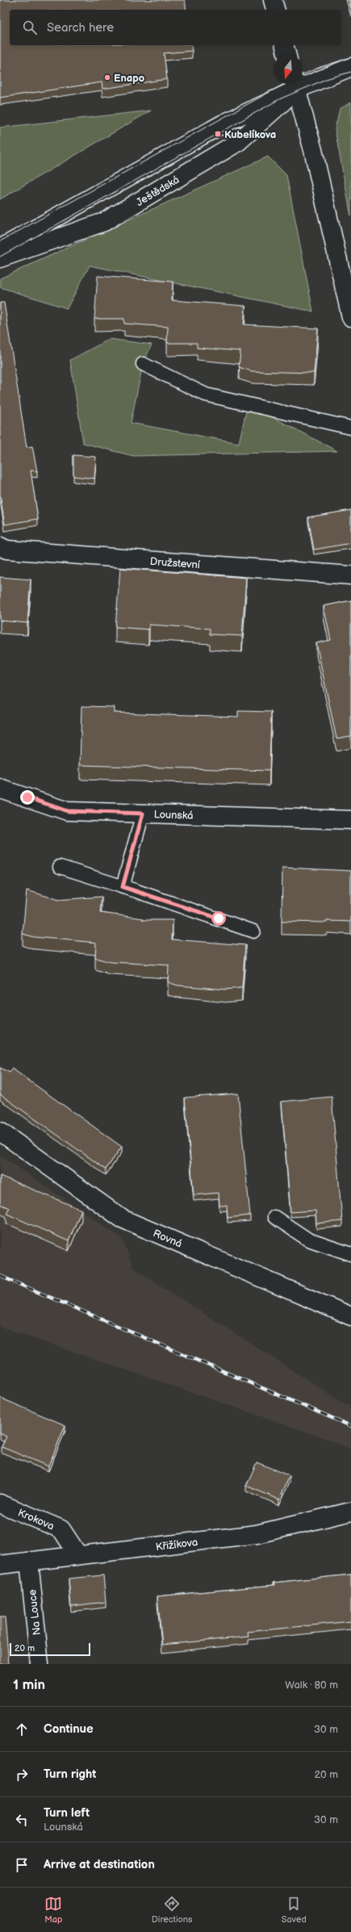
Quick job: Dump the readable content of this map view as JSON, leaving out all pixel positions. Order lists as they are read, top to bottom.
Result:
{
  "streets": {
    "street": [
      "Ještědská",
      "Družstevní",
      "Lounská",
      "Rovná",
      "Krokova",
      "Křižíkova",
      "Na Louce"
    ]
  },
  "crossings": [
    ["Krokova", "Křižíkova"],
    ["Křižíkova", "Na Louce"]
  ],
  "places": {
    "other": ["Enapo"],
    "transit": ["Kubelíkova"]
  },
  "scale_bar": "20 m",
  "north": "bottom",
  "page": {
    "search": "Search here",
    "scale": "20 m",
    "heading": ["1 min", "Walk · 80 m"],
    "list": [
      ["Continue", "30 m"],
      ["Turn right", "20 m"],
      ["Turn left", "Lounská", "30 m"],
      "Arrive at destination"
    ],
    "nav": ["Map", "Directions", "Saved"]
  }
}
